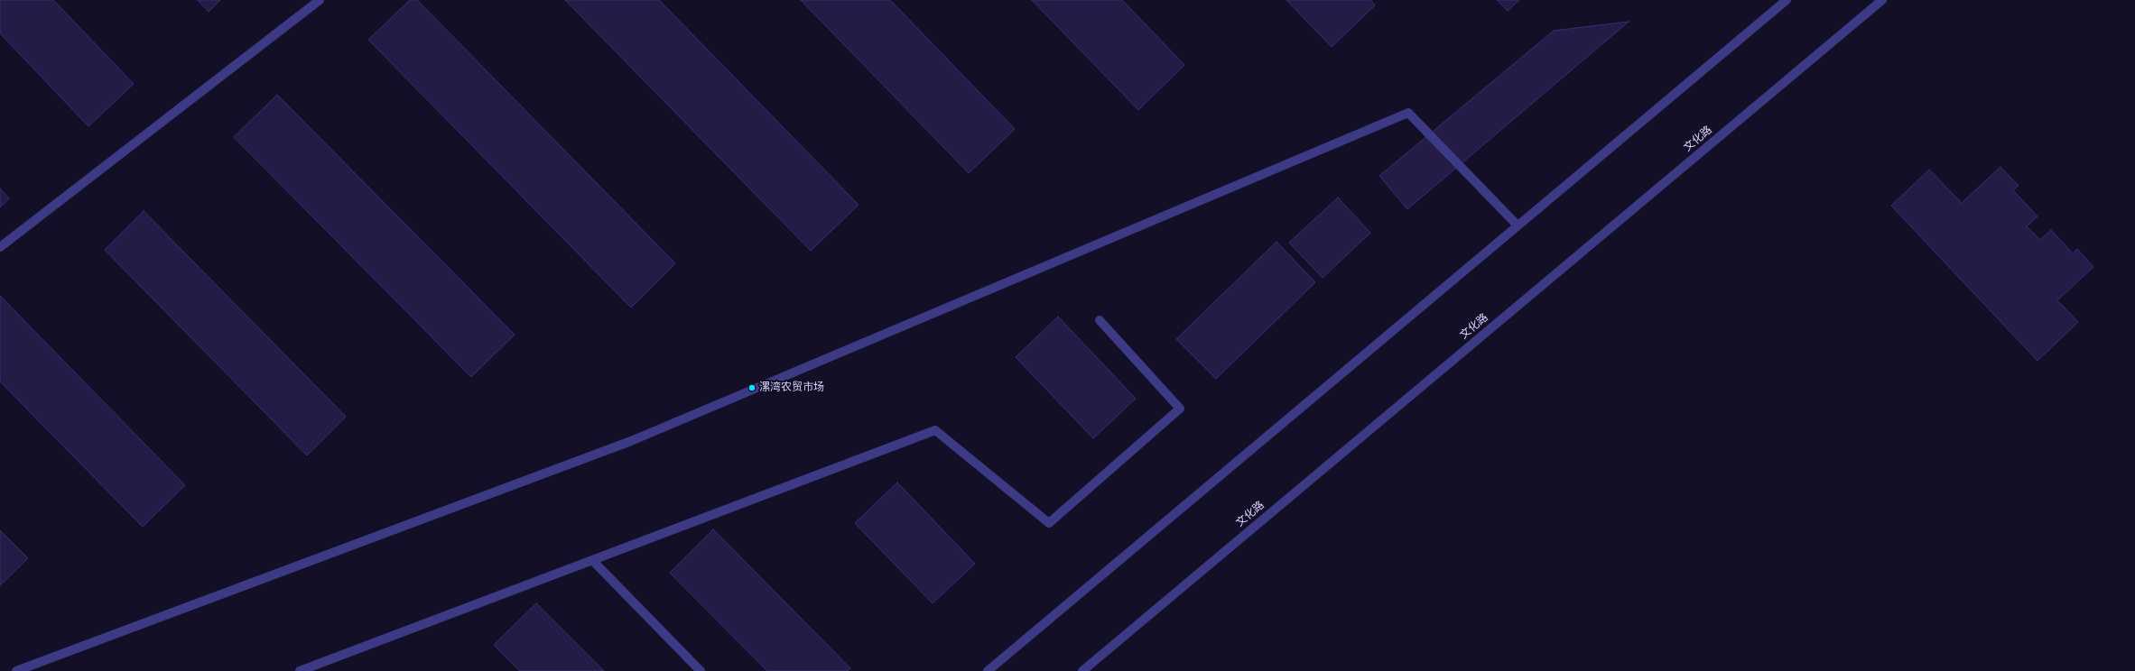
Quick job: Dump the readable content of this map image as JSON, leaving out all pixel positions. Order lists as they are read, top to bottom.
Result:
{
  "streets": {
    "street": ["文化路"]
  },
  "places": ["漯湾农贸市场"]
}
